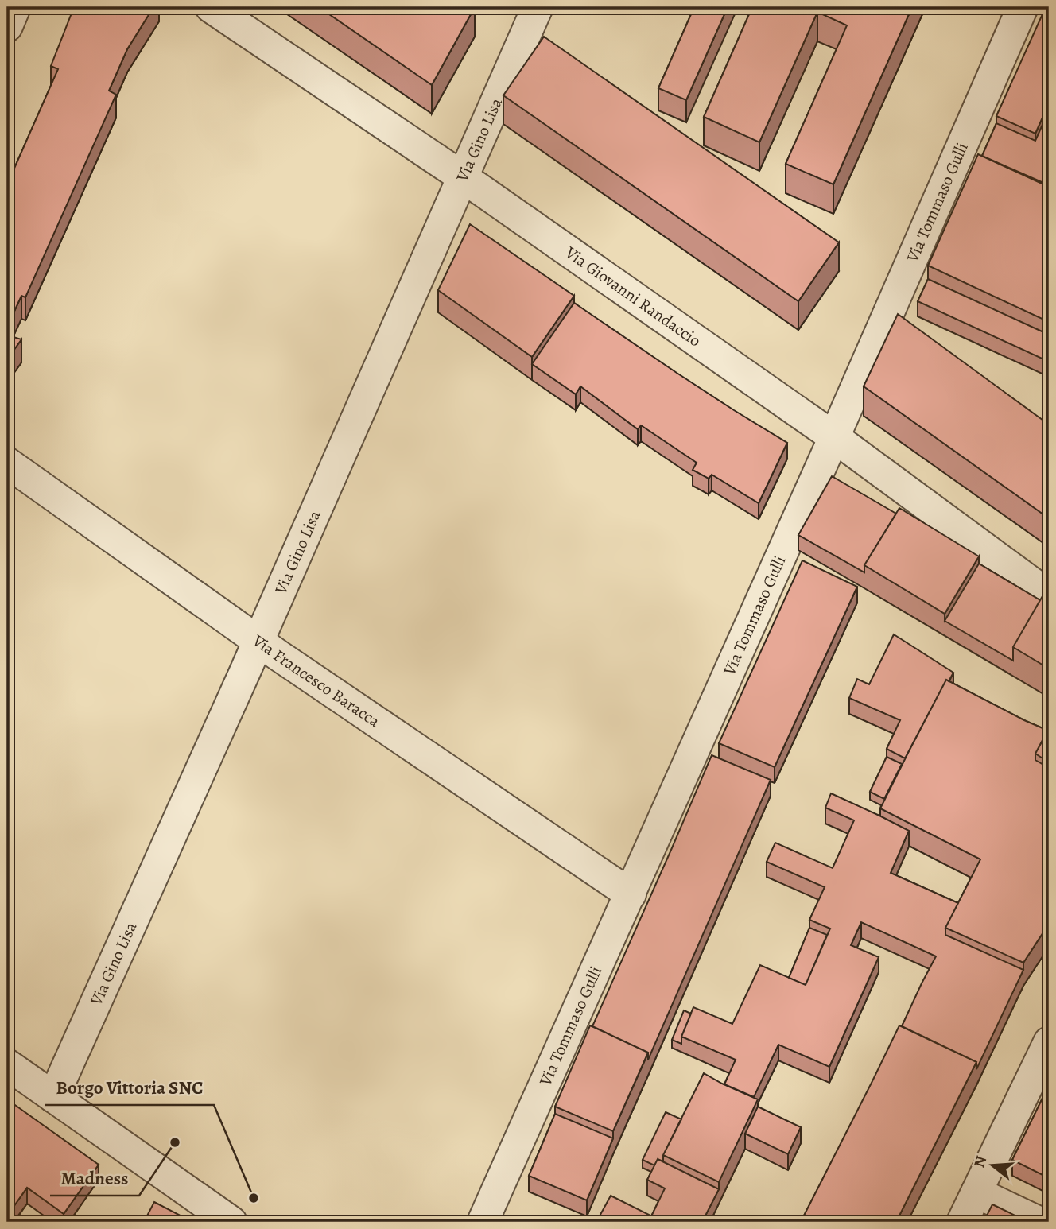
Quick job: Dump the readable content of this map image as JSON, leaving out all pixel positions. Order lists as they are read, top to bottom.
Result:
{
  "streets": {
    "street": [
      "Via Gino Lisa",
      "Via Tommaso Gulli",
      "Via Giovanni Randaccio",
      "Via Francesco Baracca"
    ]
  },
  "crossings": [
    ["Via Gino Lisa", "Via Giovanni Randaccio"],
    ["Via Gino Lisa", "Via Francesco Baracca"],
    ["Via Tommaso Gulli", "Via Giovanni Randaccio"],
    ["Via Tommaso Gulli", "Via Francesco Baracca"]
  ],
  "places": ["Madness", "Borgo Vittoria SNC"],
  "north": "left"
}
